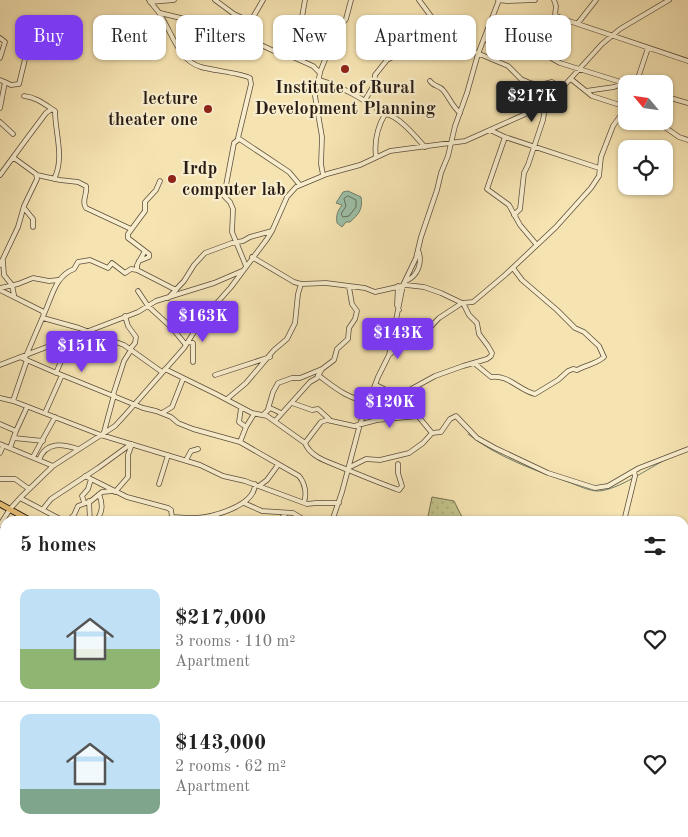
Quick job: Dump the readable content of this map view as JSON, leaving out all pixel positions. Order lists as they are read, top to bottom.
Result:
{
  "places": ["Institute of Rural Development Planning", "lecture theater one", "Irdp computer lab"],
  "north": "top left",
  "page": {
    "chip": [
      "Buy",
      "Rent",
      "Filters",
      "New",
      "Apartment",
      "House"
    ],
    "price": [
      "$217K",
      "$163K",
      "$143K",
      "$151K",
      "$120K"
    ],
    "heading": "5 homes",
    "list": [
      {
        "name": "$217,000",
        "note": "3 rooms · 110 m² · Apartment"
      },
      {
        "name": "$143,000",
        "note": "2 rooms · 62 m² · Apartment"
      }
    ]
  }
}
